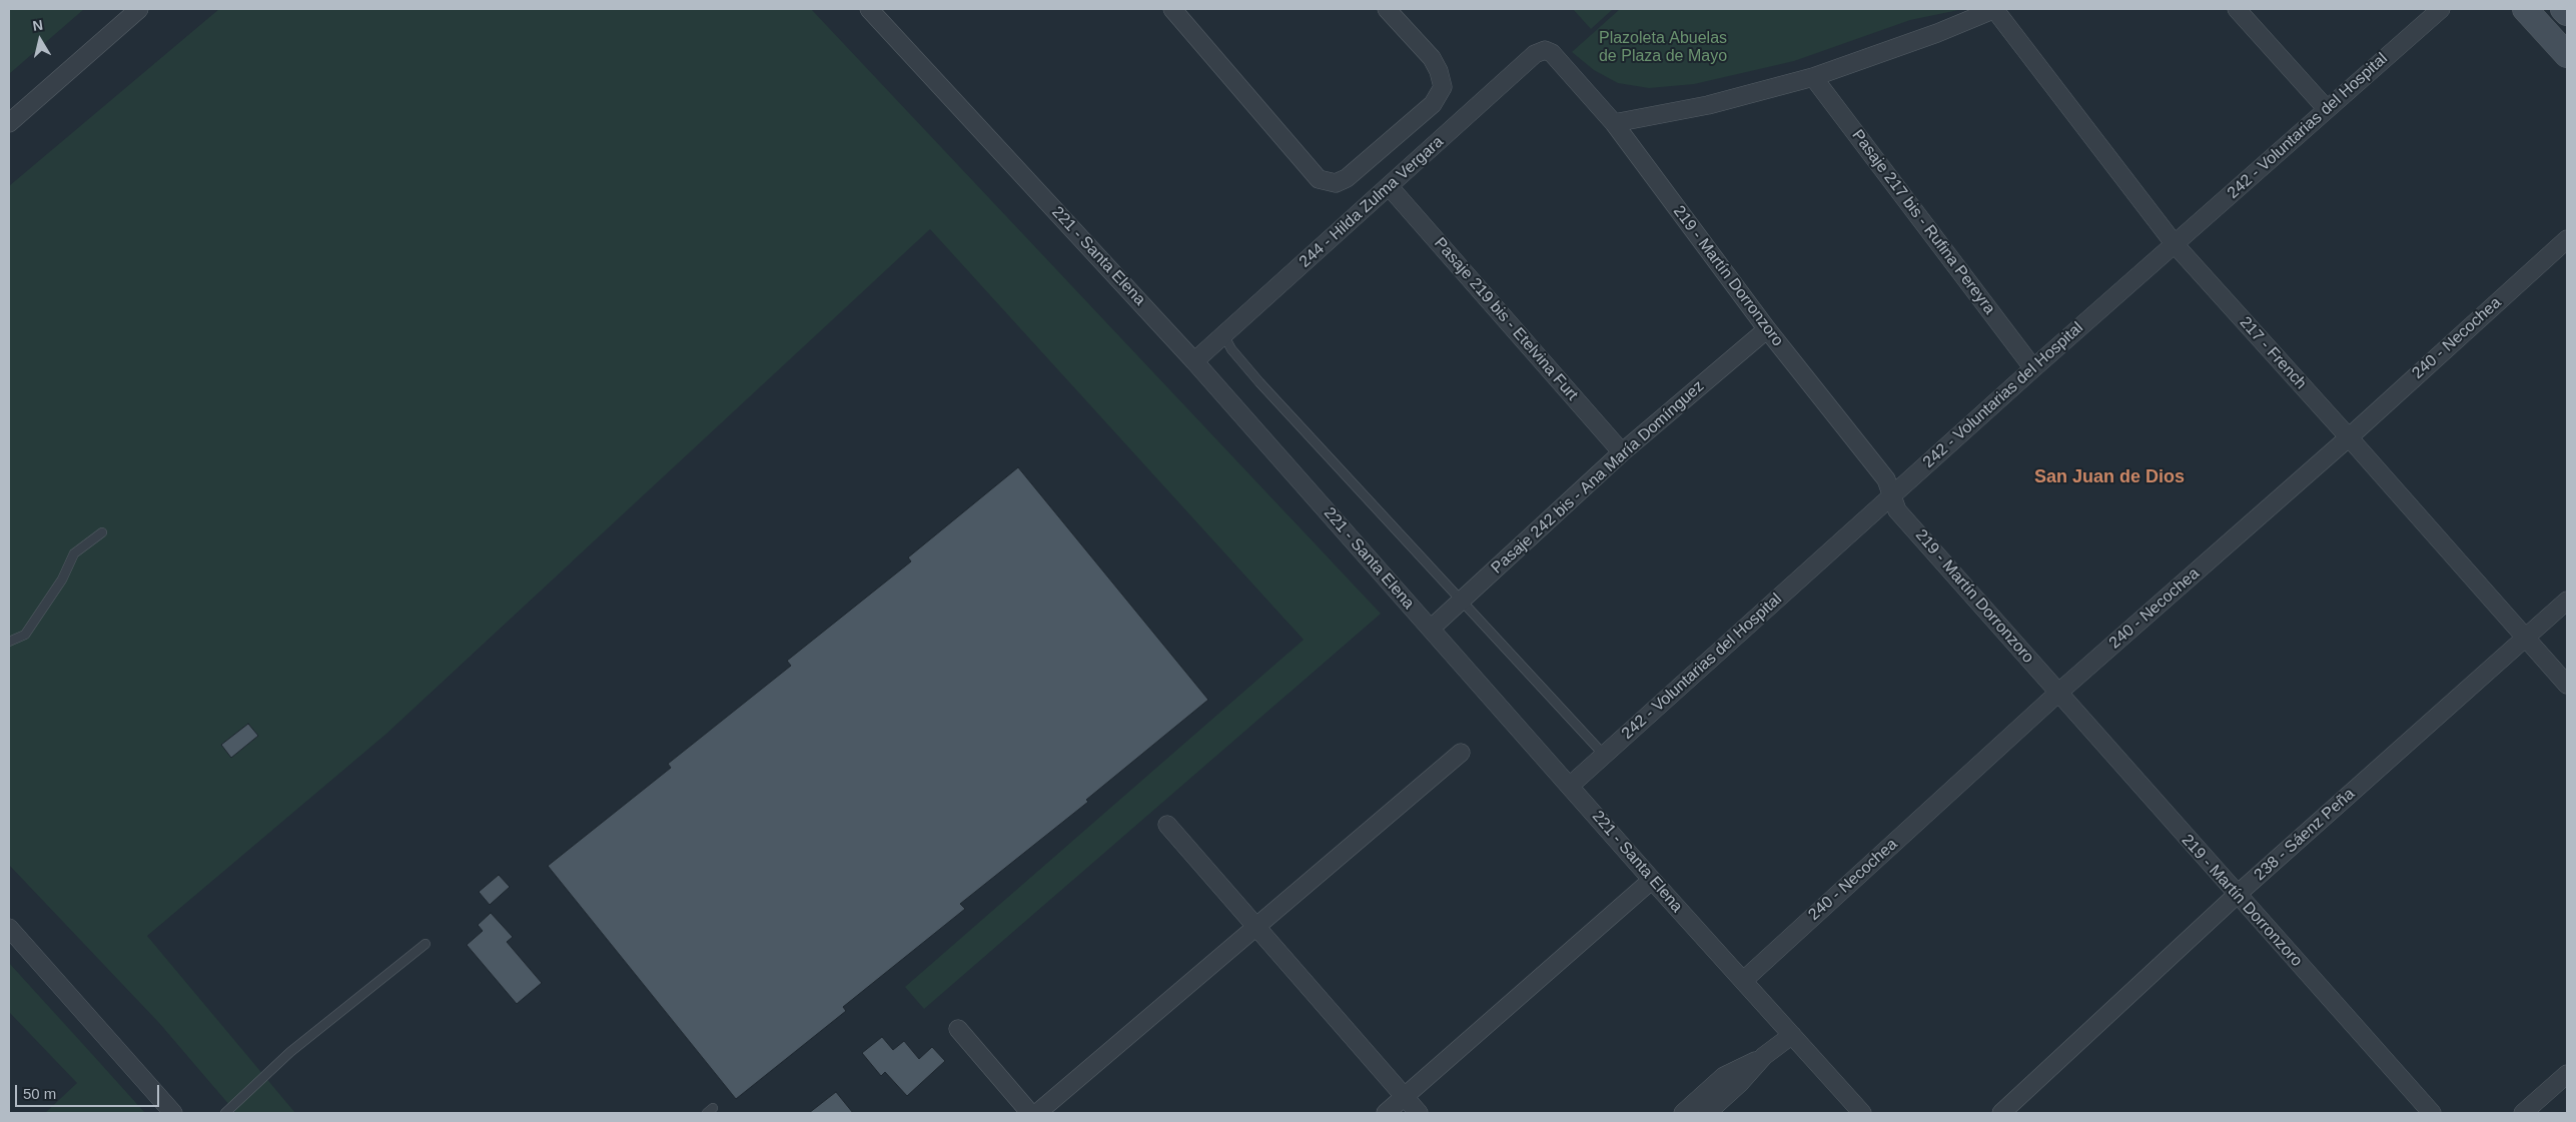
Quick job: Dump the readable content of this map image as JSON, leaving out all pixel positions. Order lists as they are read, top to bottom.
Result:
{
  "streets": {
    "street": [
      "242 - Voluntarias del Hospital",
      "244 - Hilda Zulma Vergara",
      "Pasaje 217 bis - Rufina Pereyra",
      "221 - Santa Elena",
      "219 - Martín Dorronzoro",
      "Pasaje 219 bis - Etelvina Furt",
      "240 - Necochea",
      "217 - French",
      "Pasaje 242 bis - Ana María Domínguez",
      "238 - Sáenz Peña"
    ]
  },
  "crossings": [
    ["242 - Voluntarias del Hospital", "Pasaje 217 bis - Rufina Pereyra"],
    ["242 - Voluntarias del Hospital", "221 - Santa Elena"],
    ["242 - Voluntarias del Hospital", "219 - Martín Dorronzoro"],
    ["242 - Voluntarias del Hospital", "217 - French"],
    ["244 - Hilda Zulma Vergara", "221 - Santa Elena"],
    ["244 - Hilda Zulma Vergara", "219 - Martín Dorronzoro"],
    ["244 - Hilda Zulma Vergara", "Pasaje 219 bis - Etelvina Furt"],
    ["221 - Santa Elena", "240 - Necochea"],
    ["221 - Santa Elena", "Pasaje 242 bis - Ana María Domínguez"],
    ["219 - Martín Dorronzoro", "240 - Necochea"],
    ["219 - Martín Dorronzoro", "Pasaje 242 bis - Ana María Domínguez"],
    ["219 - Martín Dorronzoro", "238 - Sáenz Peña"],
    ["Pasaje 219 bis - Etelvina Furt", "Pasaje 242 bis - Ana María Domínguez"],
    ["240 - Necochea", "217 - French"],
    ["217 - French", "238 - Sáenz Peña"]
  ],
  "districts": ["San Juan de Dios"],
  "parks": ["Plazoleta Abuelas de Plaza de Mayo"],
  "scale_bar": "50 m",
  "north": "top"
}
